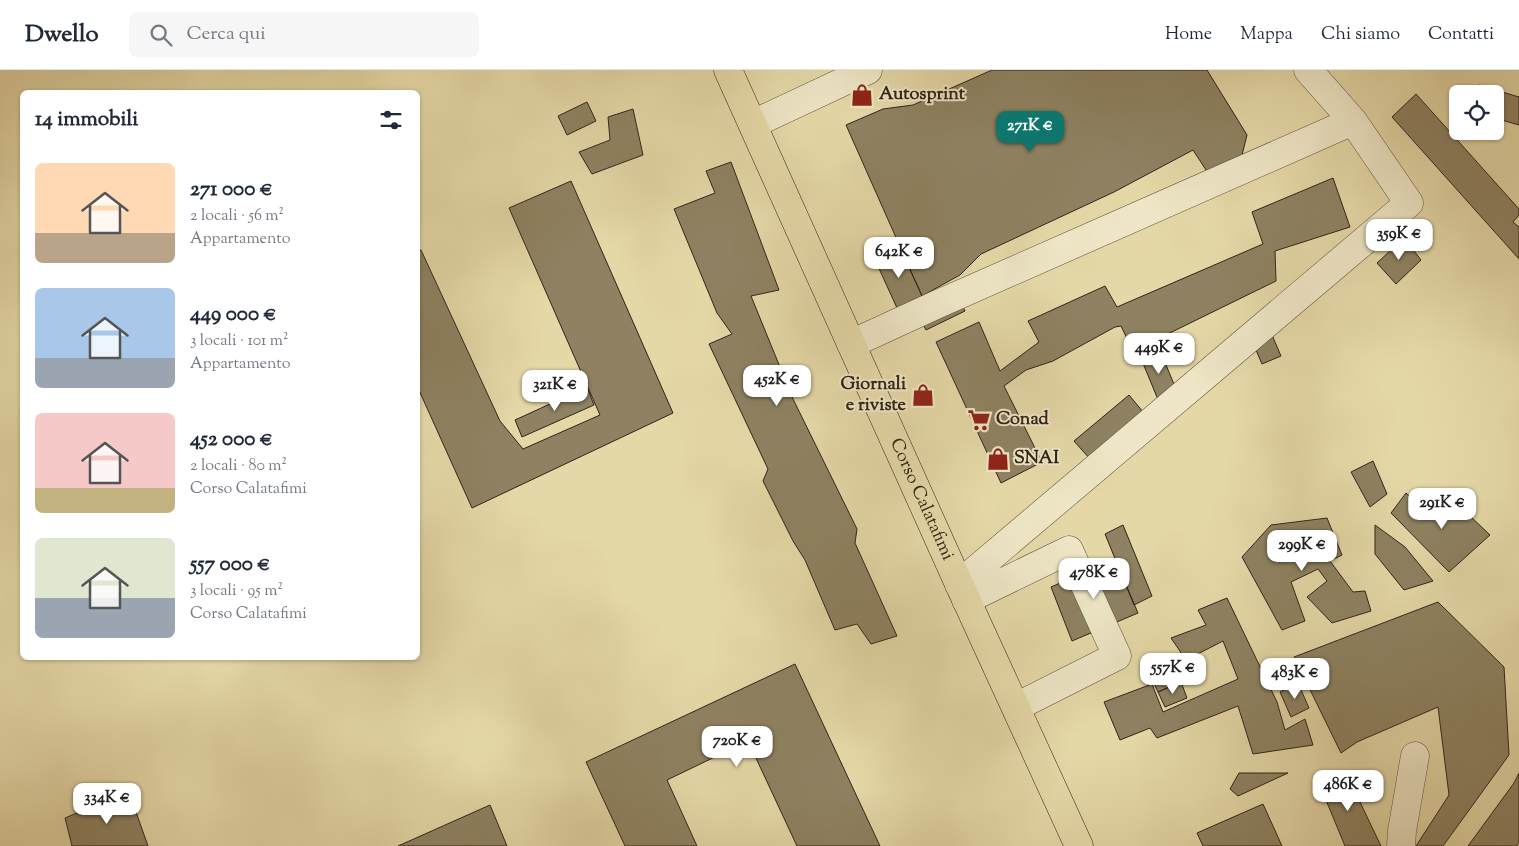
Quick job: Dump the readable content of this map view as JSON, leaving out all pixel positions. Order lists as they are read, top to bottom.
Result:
{
  "streets": {
    "main road": ["Corso Calatafimi"]
  },
  "places": {
    "shop": ["Autosprint", "Giornali e riviste", "SNAI"],
    "supermarket": ["Conad"]
  },
  "page": {
    "header": "Dwello",
    "search": "Cerca qui",
    "nav": [
      "Home",
      "Mappa",
      "Chi siamo",
      "Contatti"
    ],
    "heading": "14 immobili",
    "price": [
      "271K €",
      "359K €",
      "642K €",
      "449K €",
      "452K €",
      "321K €",
      "291K €",
      "299K €",
      "478K €",
      "557K €",
      "483K €",
      "720K €",
      "486K €",
      "334K €"
    ],
    "list": [
      {
        "name": "271 000 €",
        "note": "2 locali · 56 m² · Appartamento"
      },
      {
        "name": "449 000 €",
        "note": "3 locali · 101 m² · Appartamento"
      },
      {
        "name": "452 000 €",
        "note": "2 locali · 80 m² · Corso Calatafimi"
      },
      {
        "name": "557 000 €",
        "note": "3 locali · 95 m² · Corso Calatafimi"
      }
    ]
  }
}
